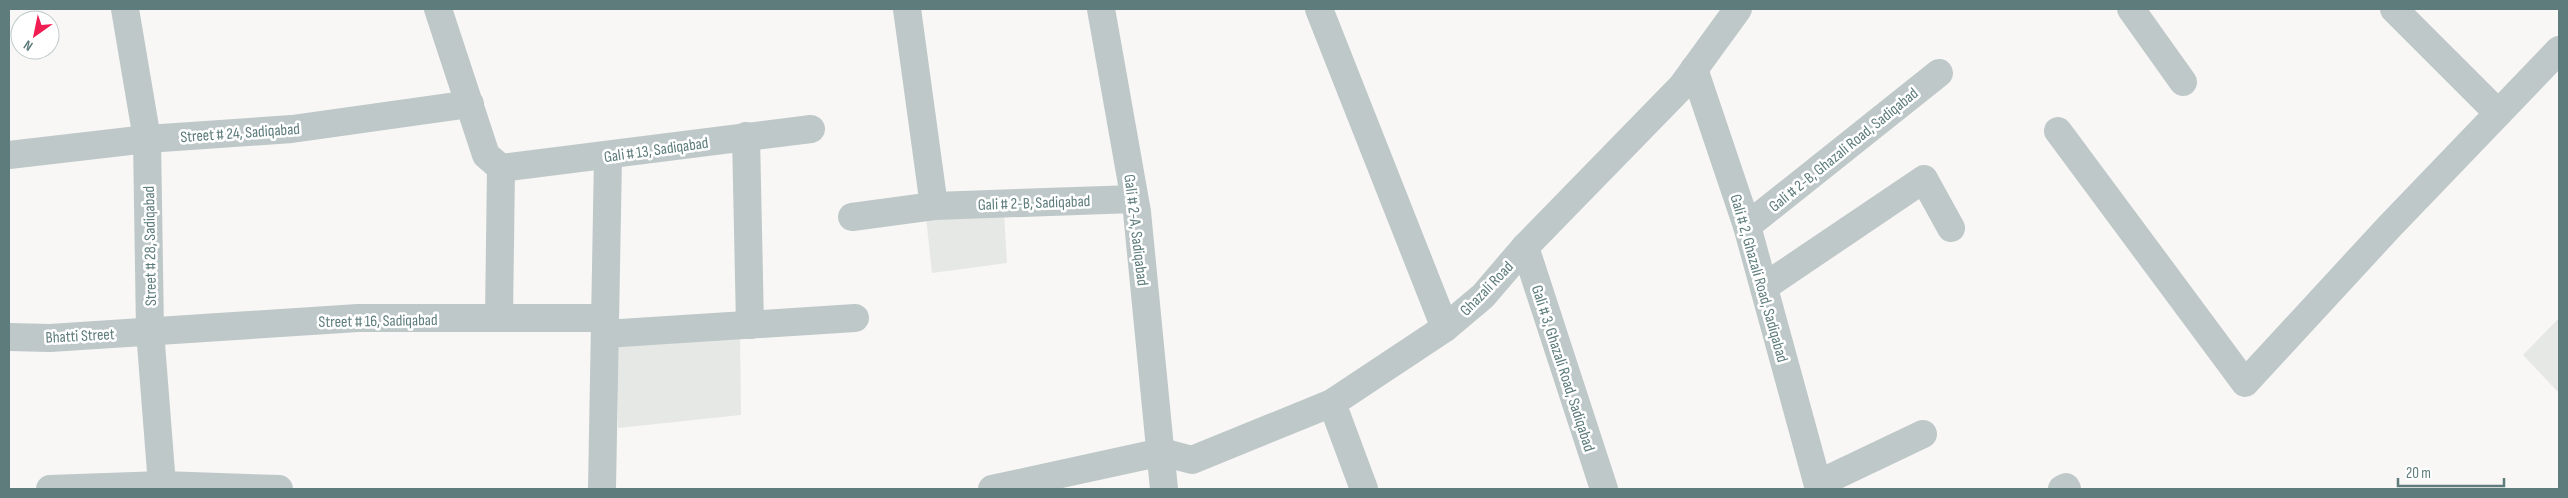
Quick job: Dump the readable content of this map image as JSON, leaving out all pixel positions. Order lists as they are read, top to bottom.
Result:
{
  "streets": {
    "street": [
      "Street # 24, Sadiqabad",
      "Gali # 13, Sadiqabad",
      "Gali # 2-B, Ghazali Road, Sadiqabad",
      "Gali # 2-B, Sadiqabad",
      "Gali # 2-A, Sadiqabad",
      "Street # 28, Sadiqabad",
      "Gali # 2, Ghazali Road, Sadiqabad",
      "Ghazali Road",
      "Street # 16, Sadiqabad",
      "Bhatti Street",
      "Gali # 3, Ghazali Road, Sadiqabad"
    ]
  },
  "crossings": [
    ["Street # 24, Sadiqabad", "Street # 28, Sadiqabad"],
    ["Gali # 2-B, Ghazali Road, Sadiqabad", "Gali # 2, Ghazali Road, Sadiqabad"],
    ["Gali # 2-B, Sadiqabad", "Gali # 2-A, Sadiqabad"],
    ["Gali # 2-A, Sadiqabad", "Ghazali Road"],
    ["Street # 28, Sadiqabad", "Street # 16, Sadiqabad"],
    ["Street # 28, Sadiqabad", "Bhatti Street"],
    ["Gali # 2, Ghazali Road, Sadiqabad", "Ghazali Road"],
    ["Ghazali Road", "Gali # 3, Ghazali Road, Sadiqabad"],
    ["Street # 16, Sadiqabad", "Bhatti Street"]
  ],
  "scale_bar": "20 m",
  "north": "bottom left"
}
